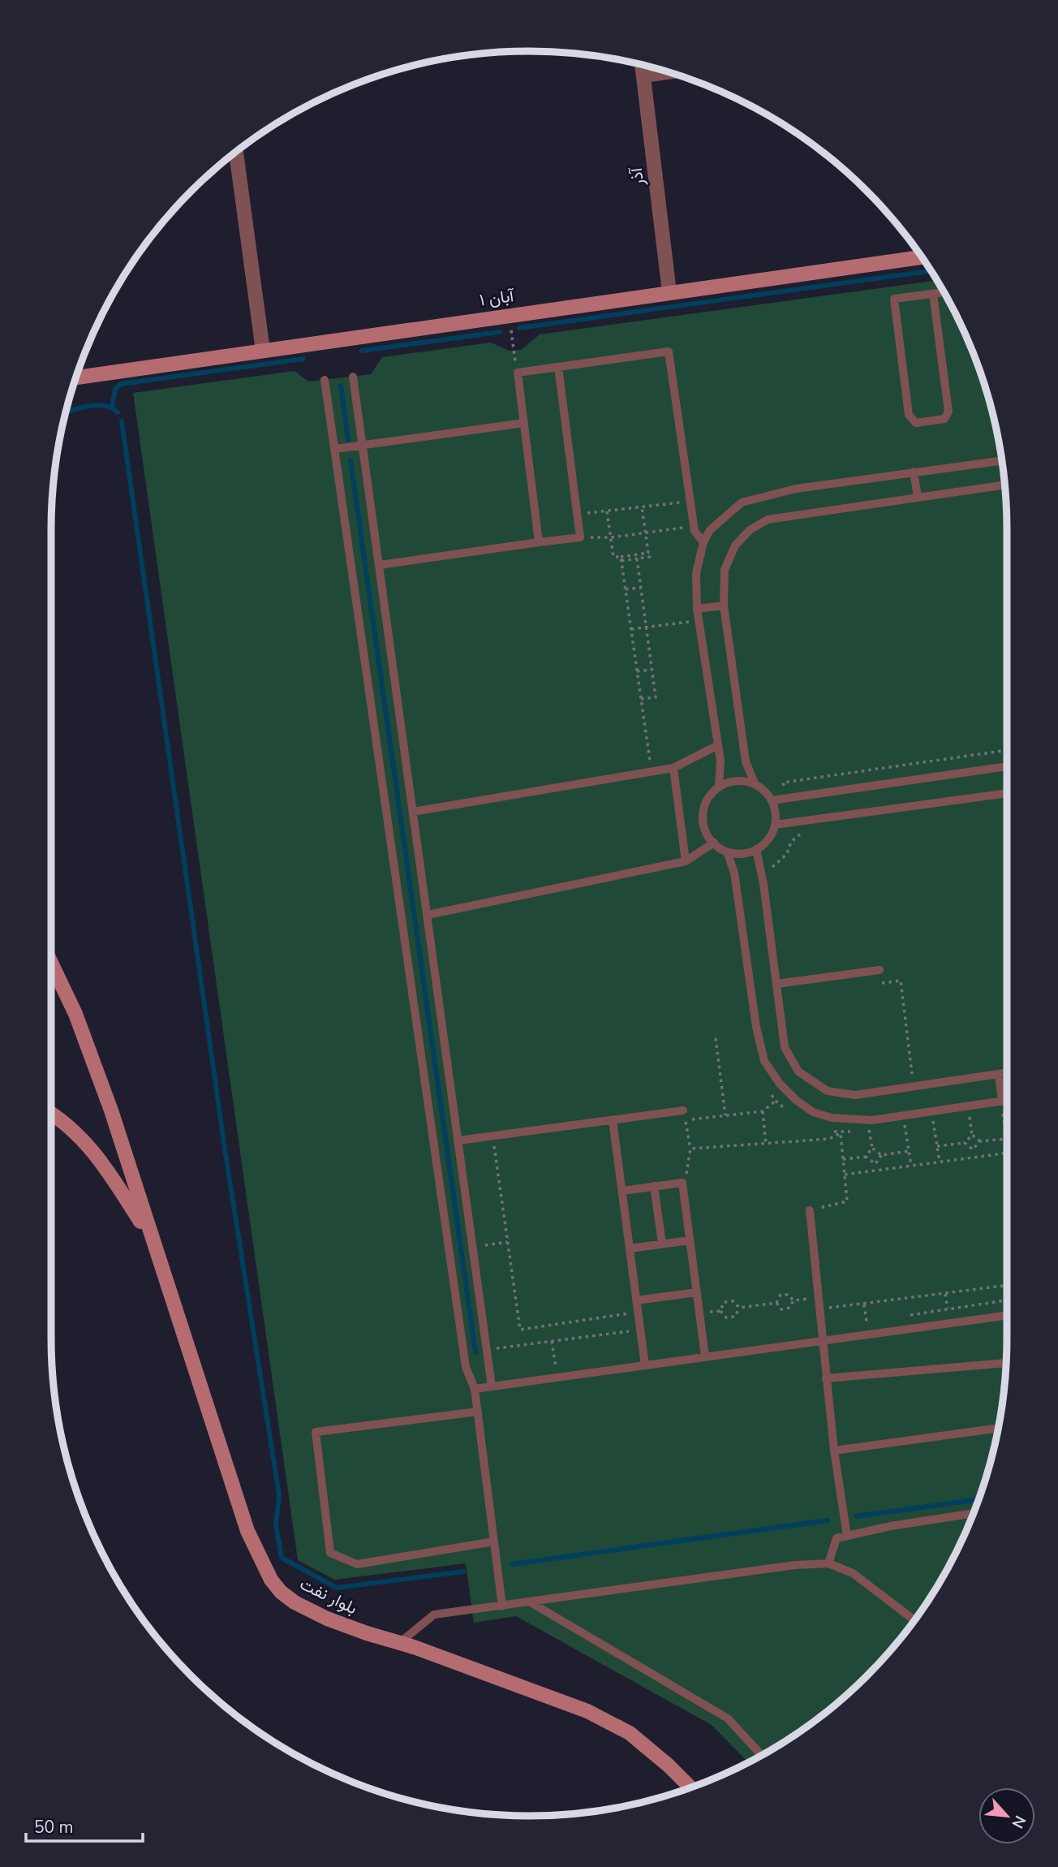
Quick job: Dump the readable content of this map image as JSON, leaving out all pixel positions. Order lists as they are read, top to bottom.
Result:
{
  "streets": {
    "street": ["آذر", "آبان ۱", "بلوار نفت"]
  },
  "crossings": [
    ["آذر", "آبان ۱"]
  ],
  "scale_bar": "50 m",
  "north": "bottom right"
}
